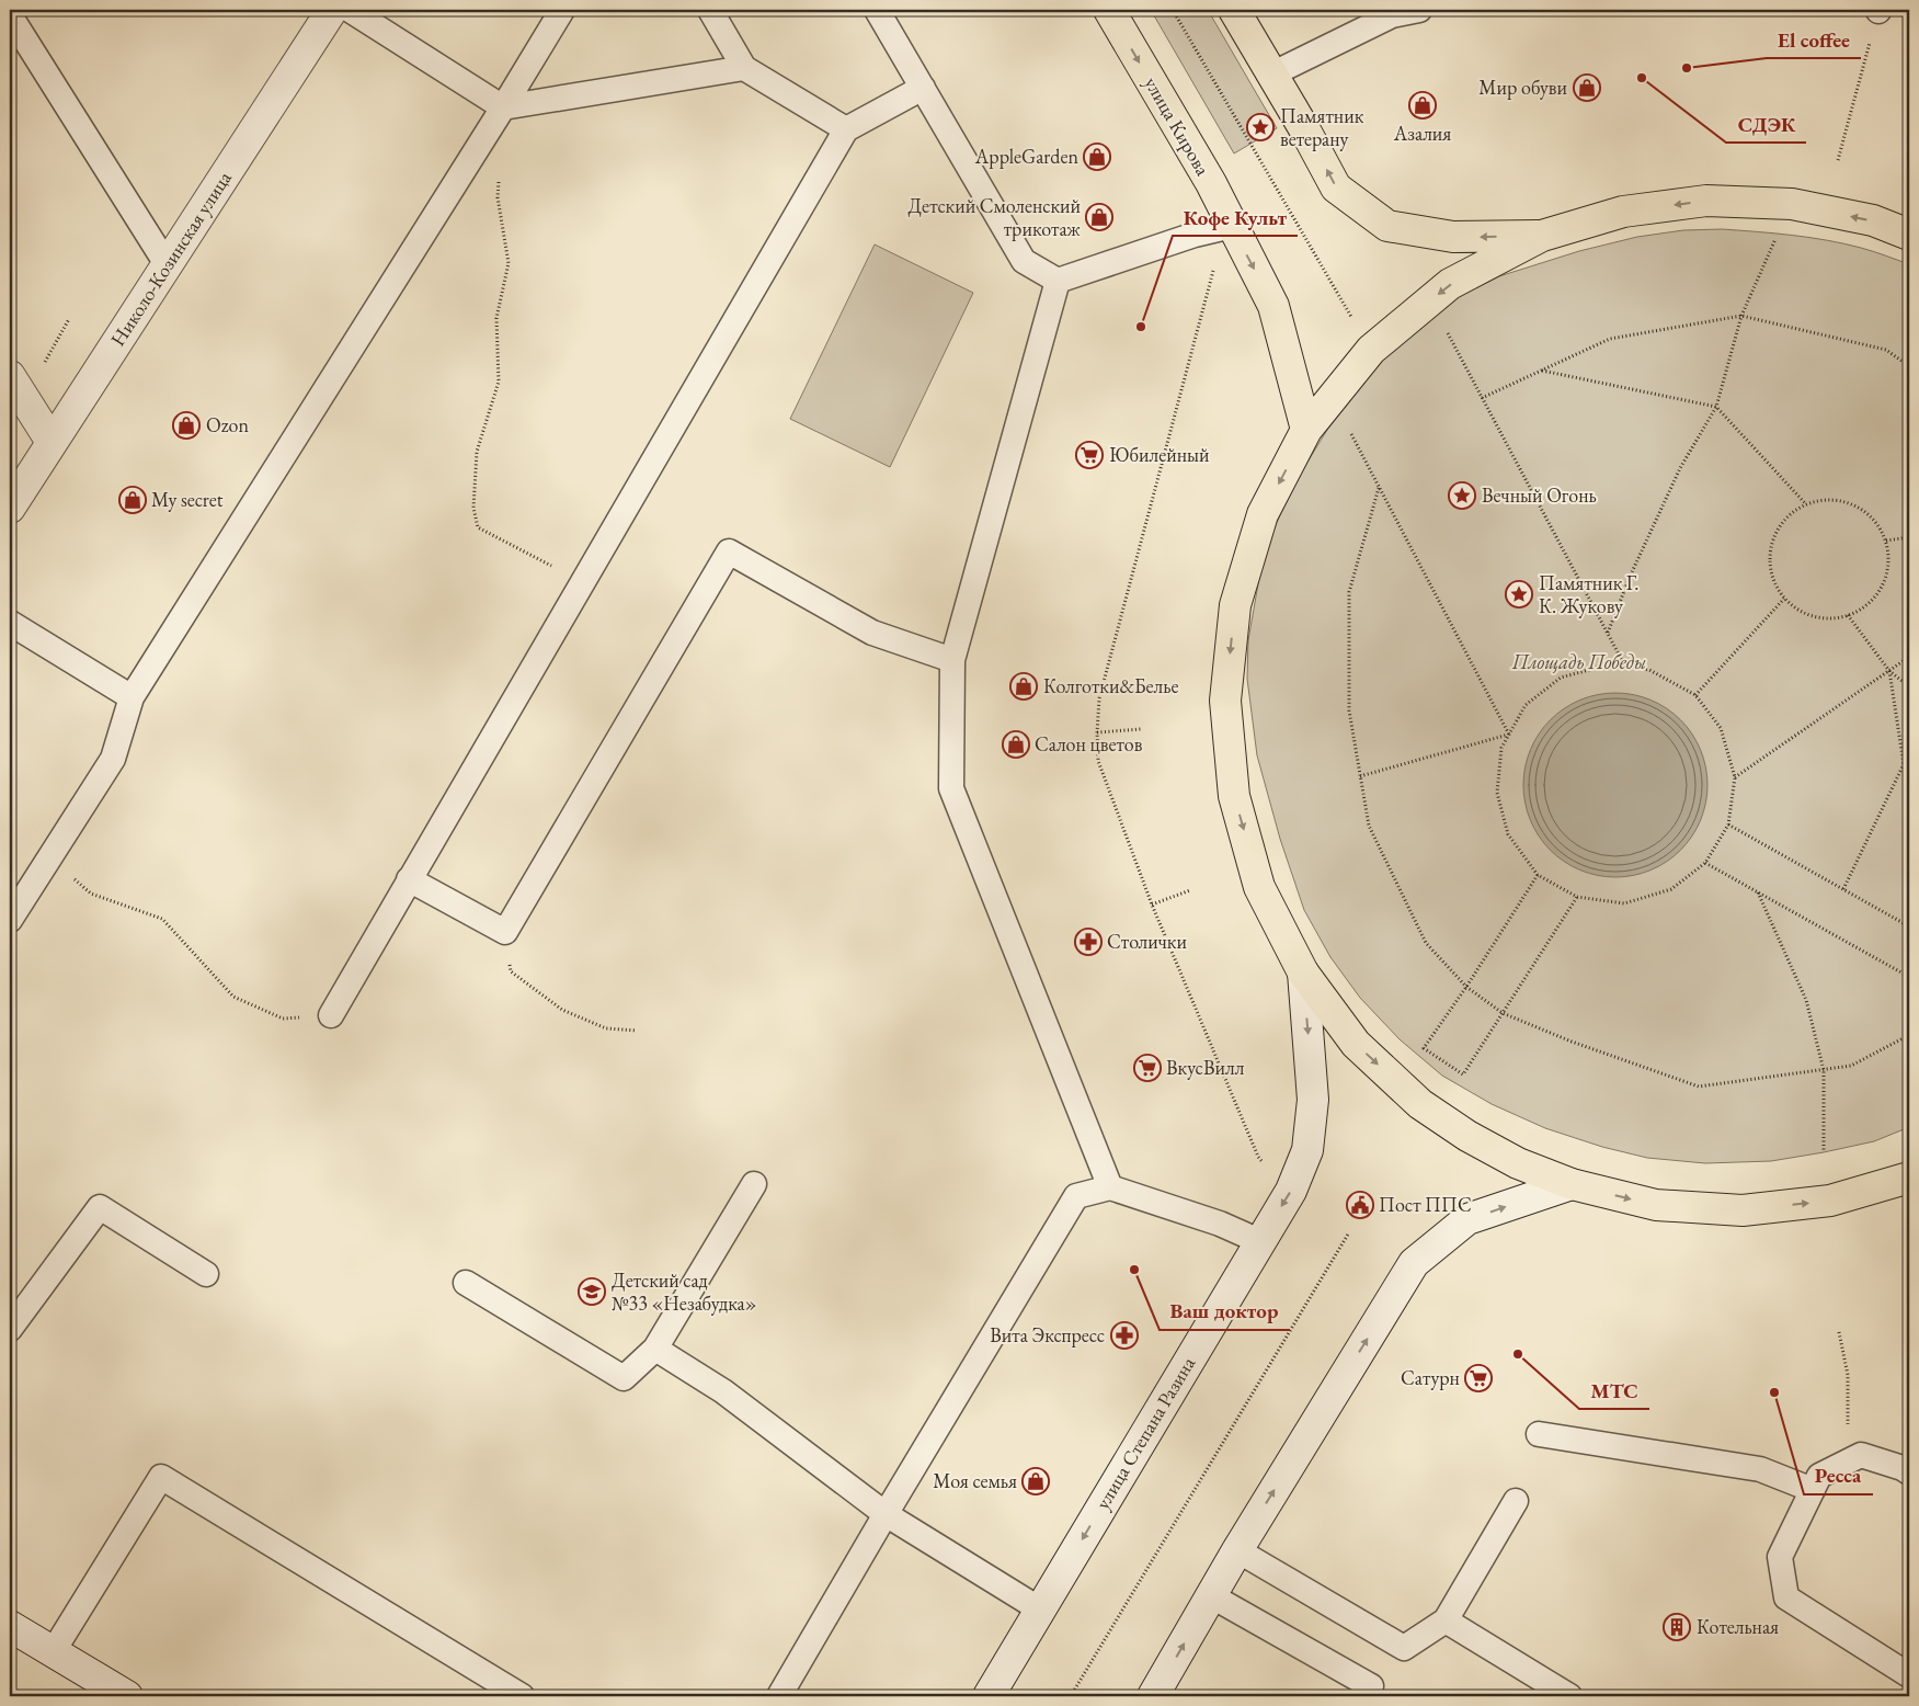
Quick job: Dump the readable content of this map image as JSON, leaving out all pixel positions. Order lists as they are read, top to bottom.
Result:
{
  "streets": {
    "main road": ["улица Кирова", "Николо-Козинская улица", "улица Степана Разина"]
  },
  "one_way": ["улица Кирова"],
  "parks": ["Площадь Победы"],
  "places": {
    "other": [
      "El coffee",
      "СДЭК",
      "Кофе Культ",
      "Ваш доктор",
      "МТС",
      "Ресса"
    ],
    "shop": [
      "Мир обуви",
      "Азалия",
      "AppleGarden",
      "Детский Смоленский трикотаж",
      "Ozon",
      "My secret",
      "Колготки&Белье",
      "Салон цветов",
      "Моя семья"
    ],
    "place": ["Памятник ветерану", "Вечный Огонь", "Памятник Г. К. Жукову"],
    "supermarket": ["Юбилейный", "ВкусВилл", "Сатурн"],
    "pharmacy": ["Столички", "Вита Экспресс"],
    "public building": ["Пост ППС"],
    "school or university": ["Детский сад №33 «Незабудка»"],
    "building": ["Котельная"]
  }
}
